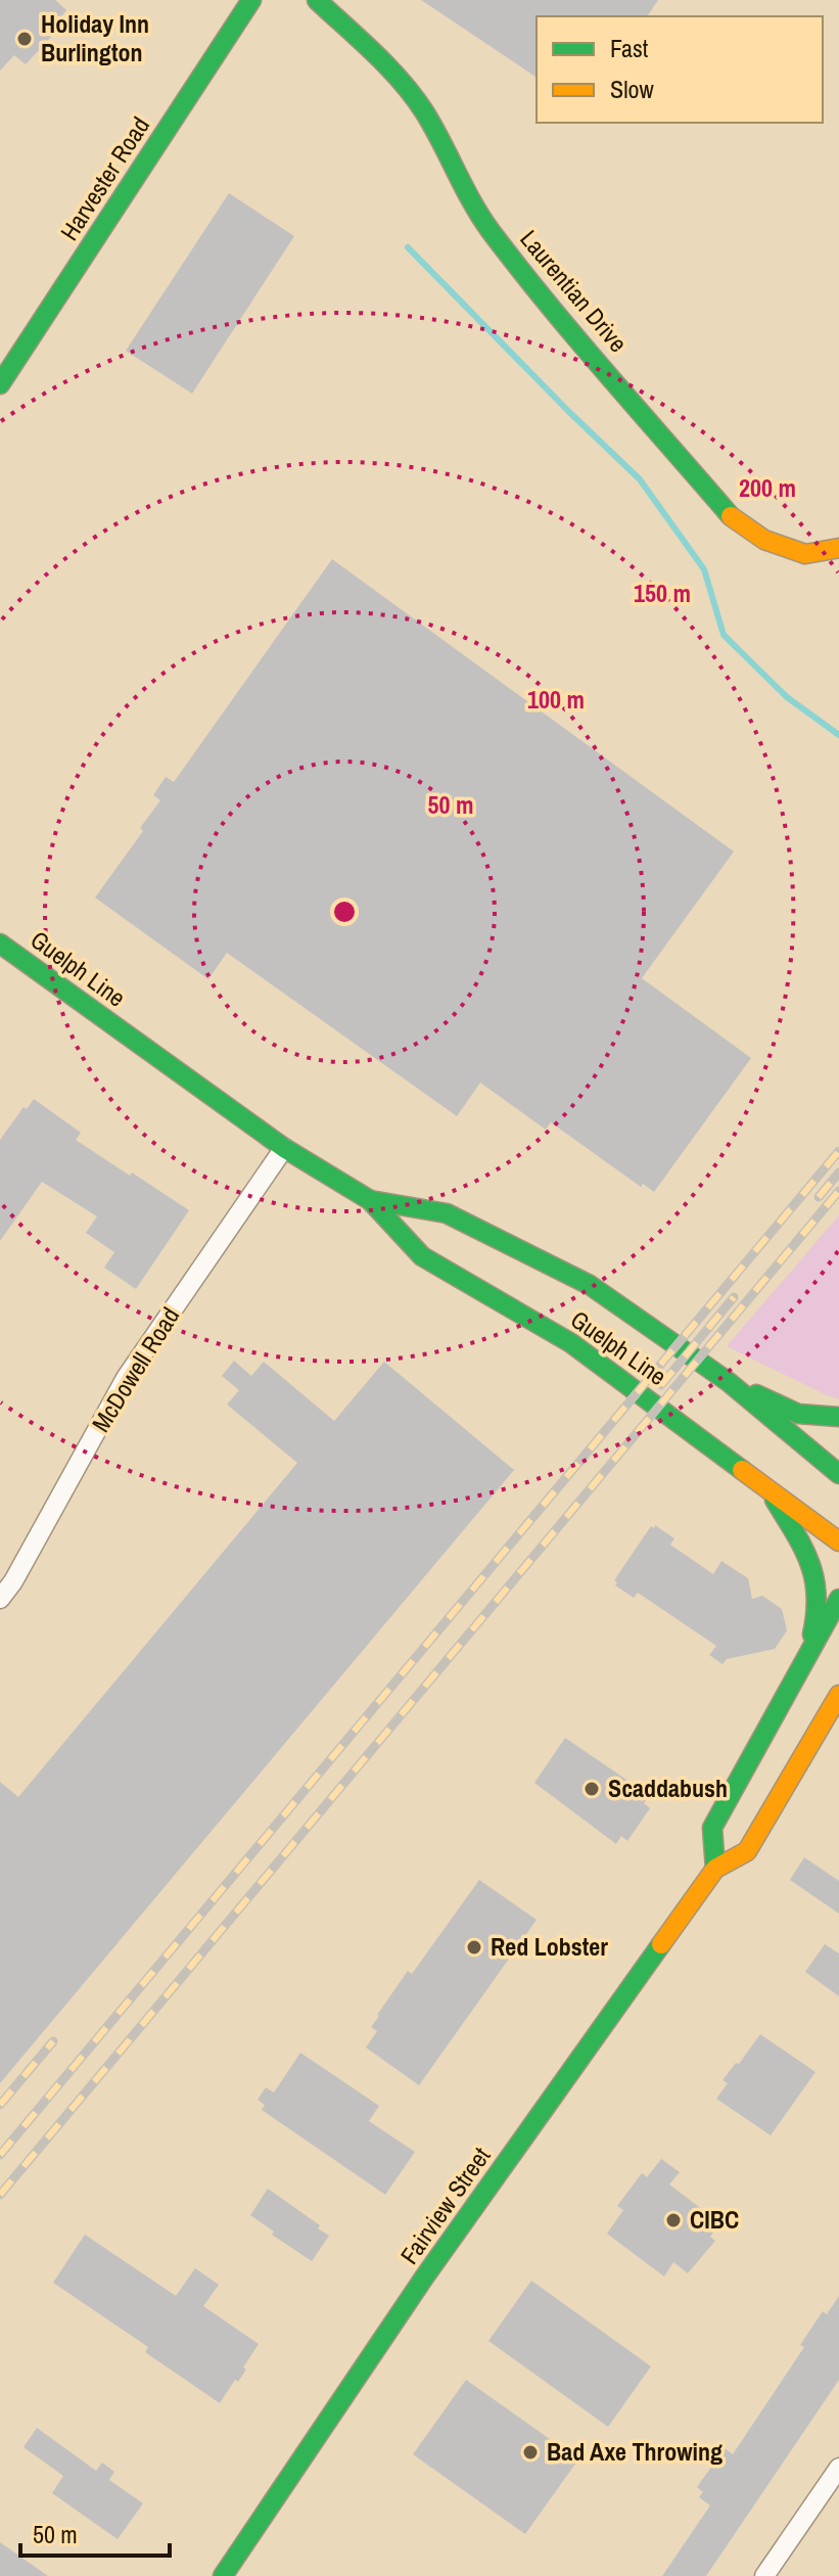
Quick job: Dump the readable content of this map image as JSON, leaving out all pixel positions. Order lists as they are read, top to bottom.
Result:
{
  "streets": {
    "main road": [
      "Harvester Road",
      "Laurentian Drive",
      "Guelph Line",
      "Fairview Street"
    ],
    "street": ["McDowell Road"]
  },
  "crossings": [
    ["Guelph Line", "McDowell Road"]
  ],
  "places": [
    "Holiday Inn Burlington",
    "Scaddabush",
    "Red Lobster",
    "CIBC",
    "Bad Axe Throwing"
  ],
  "legend": ["Fast", "Slow"],
  "scale_bar": "50 m",
  "rings": [
    "200 m",
    "150 m",
    "100 m",
    "50 m"
  ]
}
